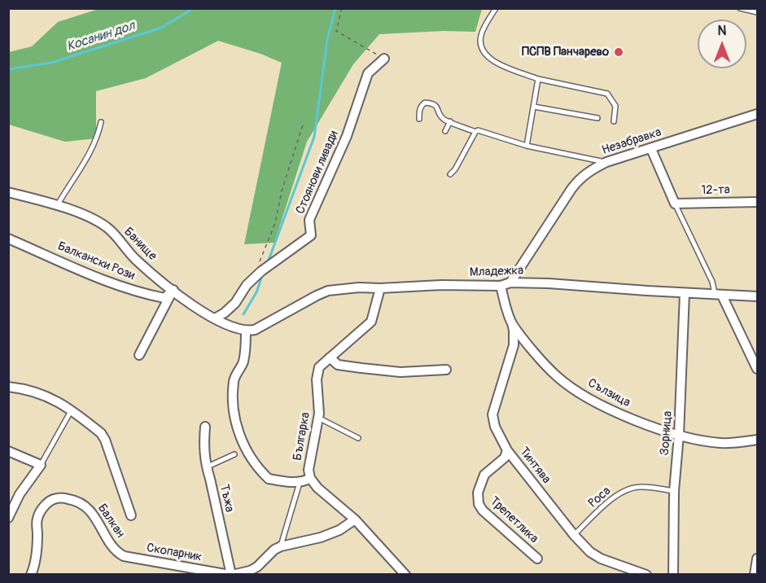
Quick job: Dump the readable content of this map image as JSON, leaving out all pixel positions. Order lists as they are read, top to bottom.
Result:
{
  "streets": {
    "street": [
      "Незабравка",
      "Стоянови ливади",
      "12-та",
      "Банище",
      "Балкански Рози",
      "Младежка",
      "Сълзица",
      "Зорница",
      "Българка",
      "Тинтява",
      "Тъжа",
      "Трепетлика",
      "Балкан",
      "Скопарник"
    ],
    "lane": ["Роса"]
  },
  "crossings": [
    ["Незабравка", "Младежка"],
    ["Стоянови ливади", "Банище"],
    ["Банище", "Балкански Рози"],
    ["Банище", "Младежка"],
    ["Младежка", "Сълзица"],
    ["Младежка", "Зорница"],
    ["Младежка", "Българка"],
    ["Сълзица", "Зорница"],
    ["Сълзица", "Тинтява"],
    ["Зорница", "Роса"],
    ["Тинтява", "Роса"],
    ["Тинтява", "Трепетлика"],
    ["Тъжа", "Скопарник"],
    ["Балкан", "Скопарник"]
  ],
  "water": ["Косанин дол"],
  "places": ["ПСПВ Панчарево"],
  "north": "top"
}
